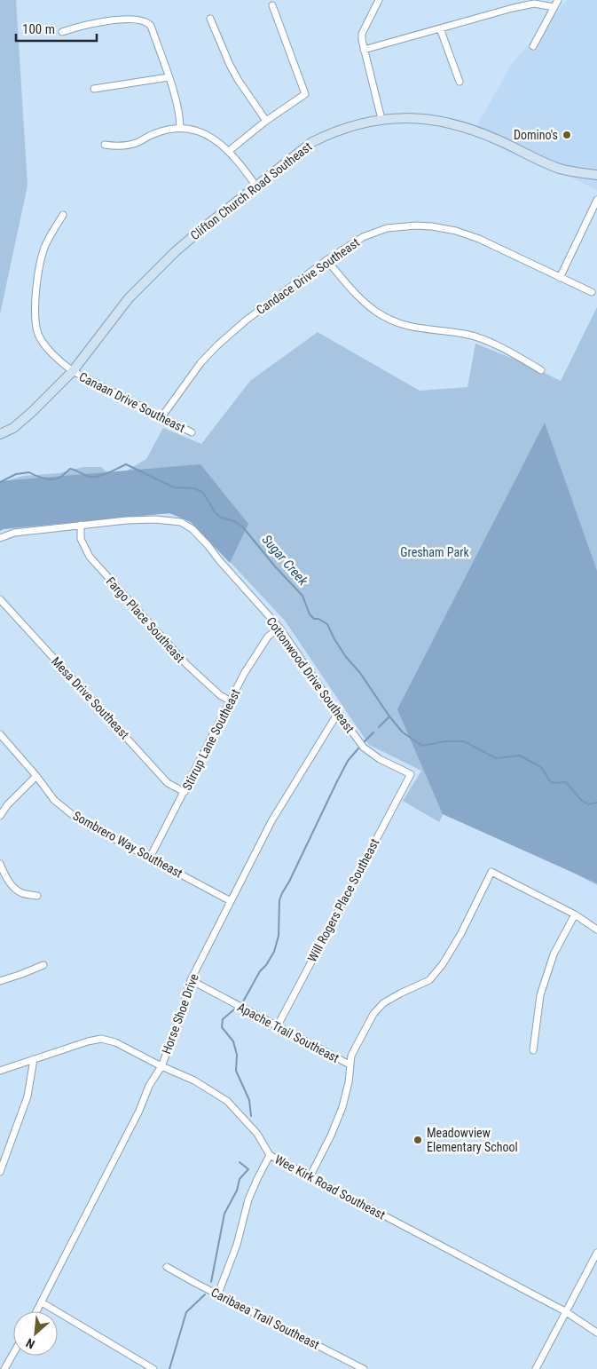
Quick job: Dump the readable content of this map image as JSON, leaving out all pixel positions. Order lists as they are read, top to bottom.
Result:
{
  "streets": {
    "street": [
      "Clifton Church Road Southeast",
      "Candace Drive Southeast",
      "Canaan Drive Southeast",
      "Fargo Place Southeast",
      "Cottonwood Drive Southeast",
      "Mesa Drive Southeast",
      "Stirrup Lane Southeast",
      "Sombrero Way Southeast",
      "Will Rogers Place Southeast",
      "Horse Shoe Drive",
      "Apache Trail Southeast",
      "Wee Kirk Road Southeast",
      "Caribaea Trail Southeast"
    ]
  },
  "crossings": [
    ["Clifton Church Road Southeast", "Canaan Drive Southeast"],
    ["Candace Drive Southeast", "Canaan Drive Southeast"],
    ["Fargo Place Southeast", "Cottonwood Drive Southeast"],
    ["Fargo Place Southeast", "Stirrup Lane Southeast"],
    ["Cottonwood Drive Southeast", "Stirrup Lane Southeast"],
    ["Cottonwood Drive Southeast", "Will Rogers Place Southeast"],
    ["Cottonwood Drive Southeast", "Horse Shoe Drive"],
    ["Mesa Drive Southeast", "Stirrup Lane Southeast"],
    ["Stirrup Lane Southeast", "Sombrero Way Southeast"],
    ["Sombrero Way Southeast", "Horse Shoe Drive"],
    ["Will Rogers Place Southeast", "Apache Trail Southeast"],
    ["Horse Shoe Drive", "Apache Trail Southeast"],
    ["Horse Shoe Drive", "Wee Kirk Road Southeast"],
    ["Apache Trail Southeast", "Wee Kirk Road Southeast"]
  ],
  "water": ["Sugar Creek"],
  "parks": ["Gresham Park"],
  "places": ["Domino's", "Meadowview Elementary School"],
  "scale_bar": "100 m",
  "north": "bottom left"
}
